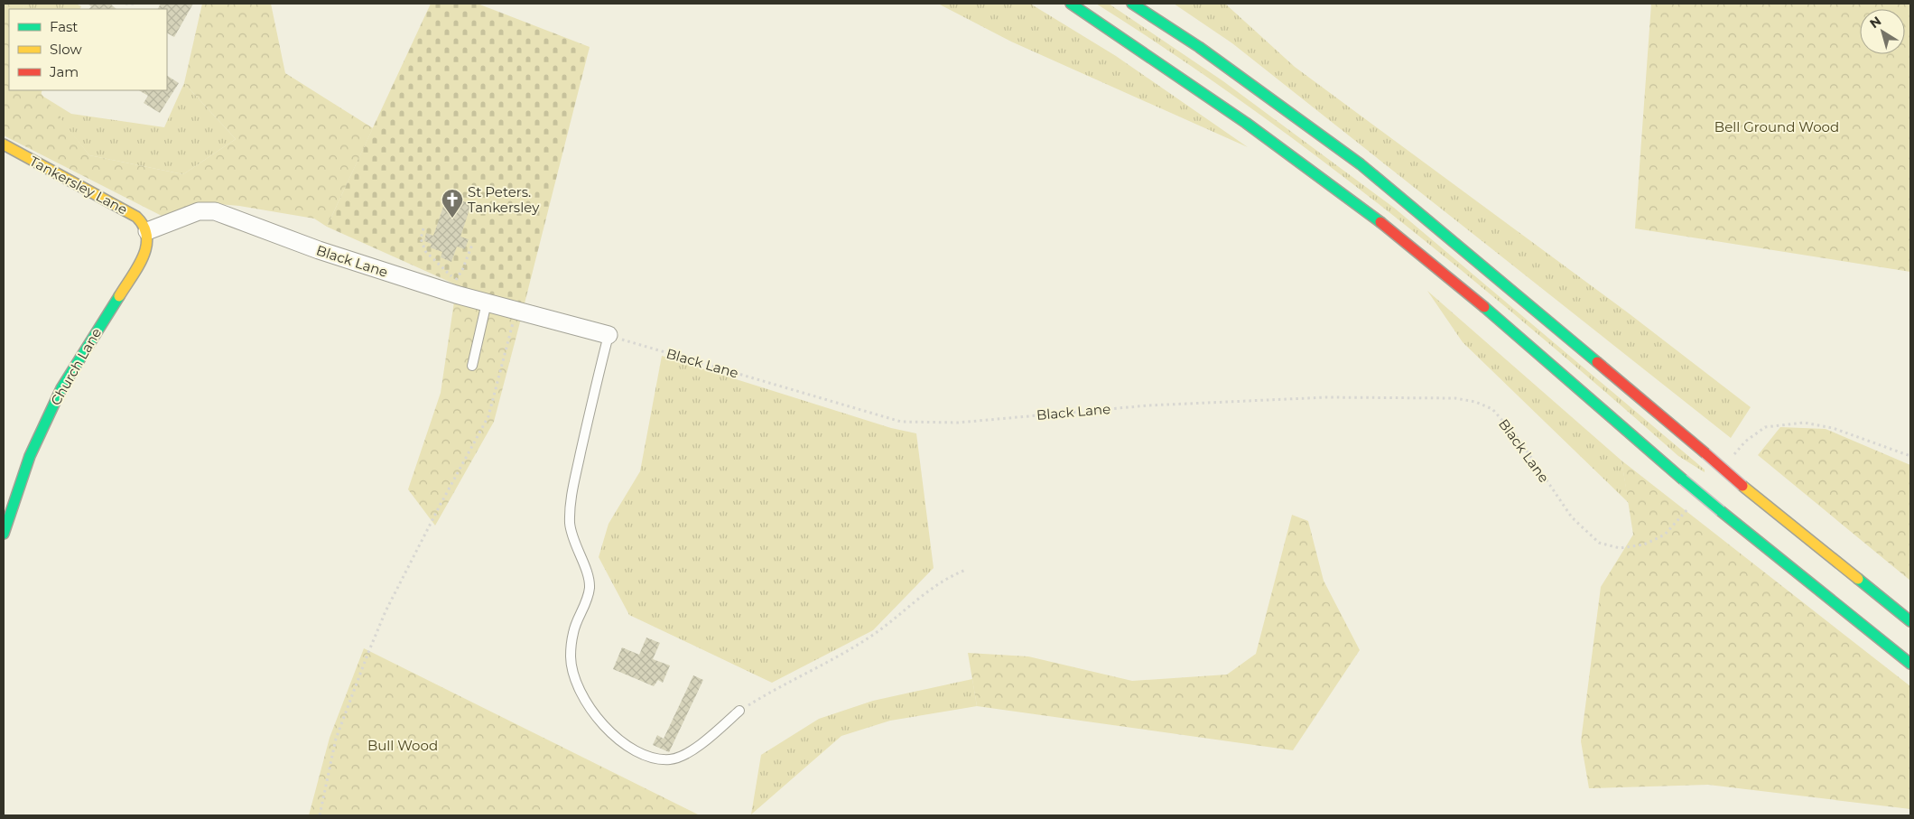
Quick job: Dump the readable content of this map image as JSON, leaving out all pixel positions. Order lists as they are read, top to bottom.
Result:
{
  "streets": {
    "main road": ["Tankersley Lane", "Church Lane"],
    "street": ["Black Lane"]
  },
  "crossings": [
    ["Tankersley Lane", "Black Lane"],
    ["Tankersley Lane", "Church Lane"],
    ["Black Lane", "Church Lane"]
  ],
  "parks": ["Bell Ground Wood", "Bull Wood"],
  "places": {
    "church": ["St Peters. Tankersley"]
  },
  "legend": ["Fast", "Slow", "Jam"],
  "north": "top left"
}
